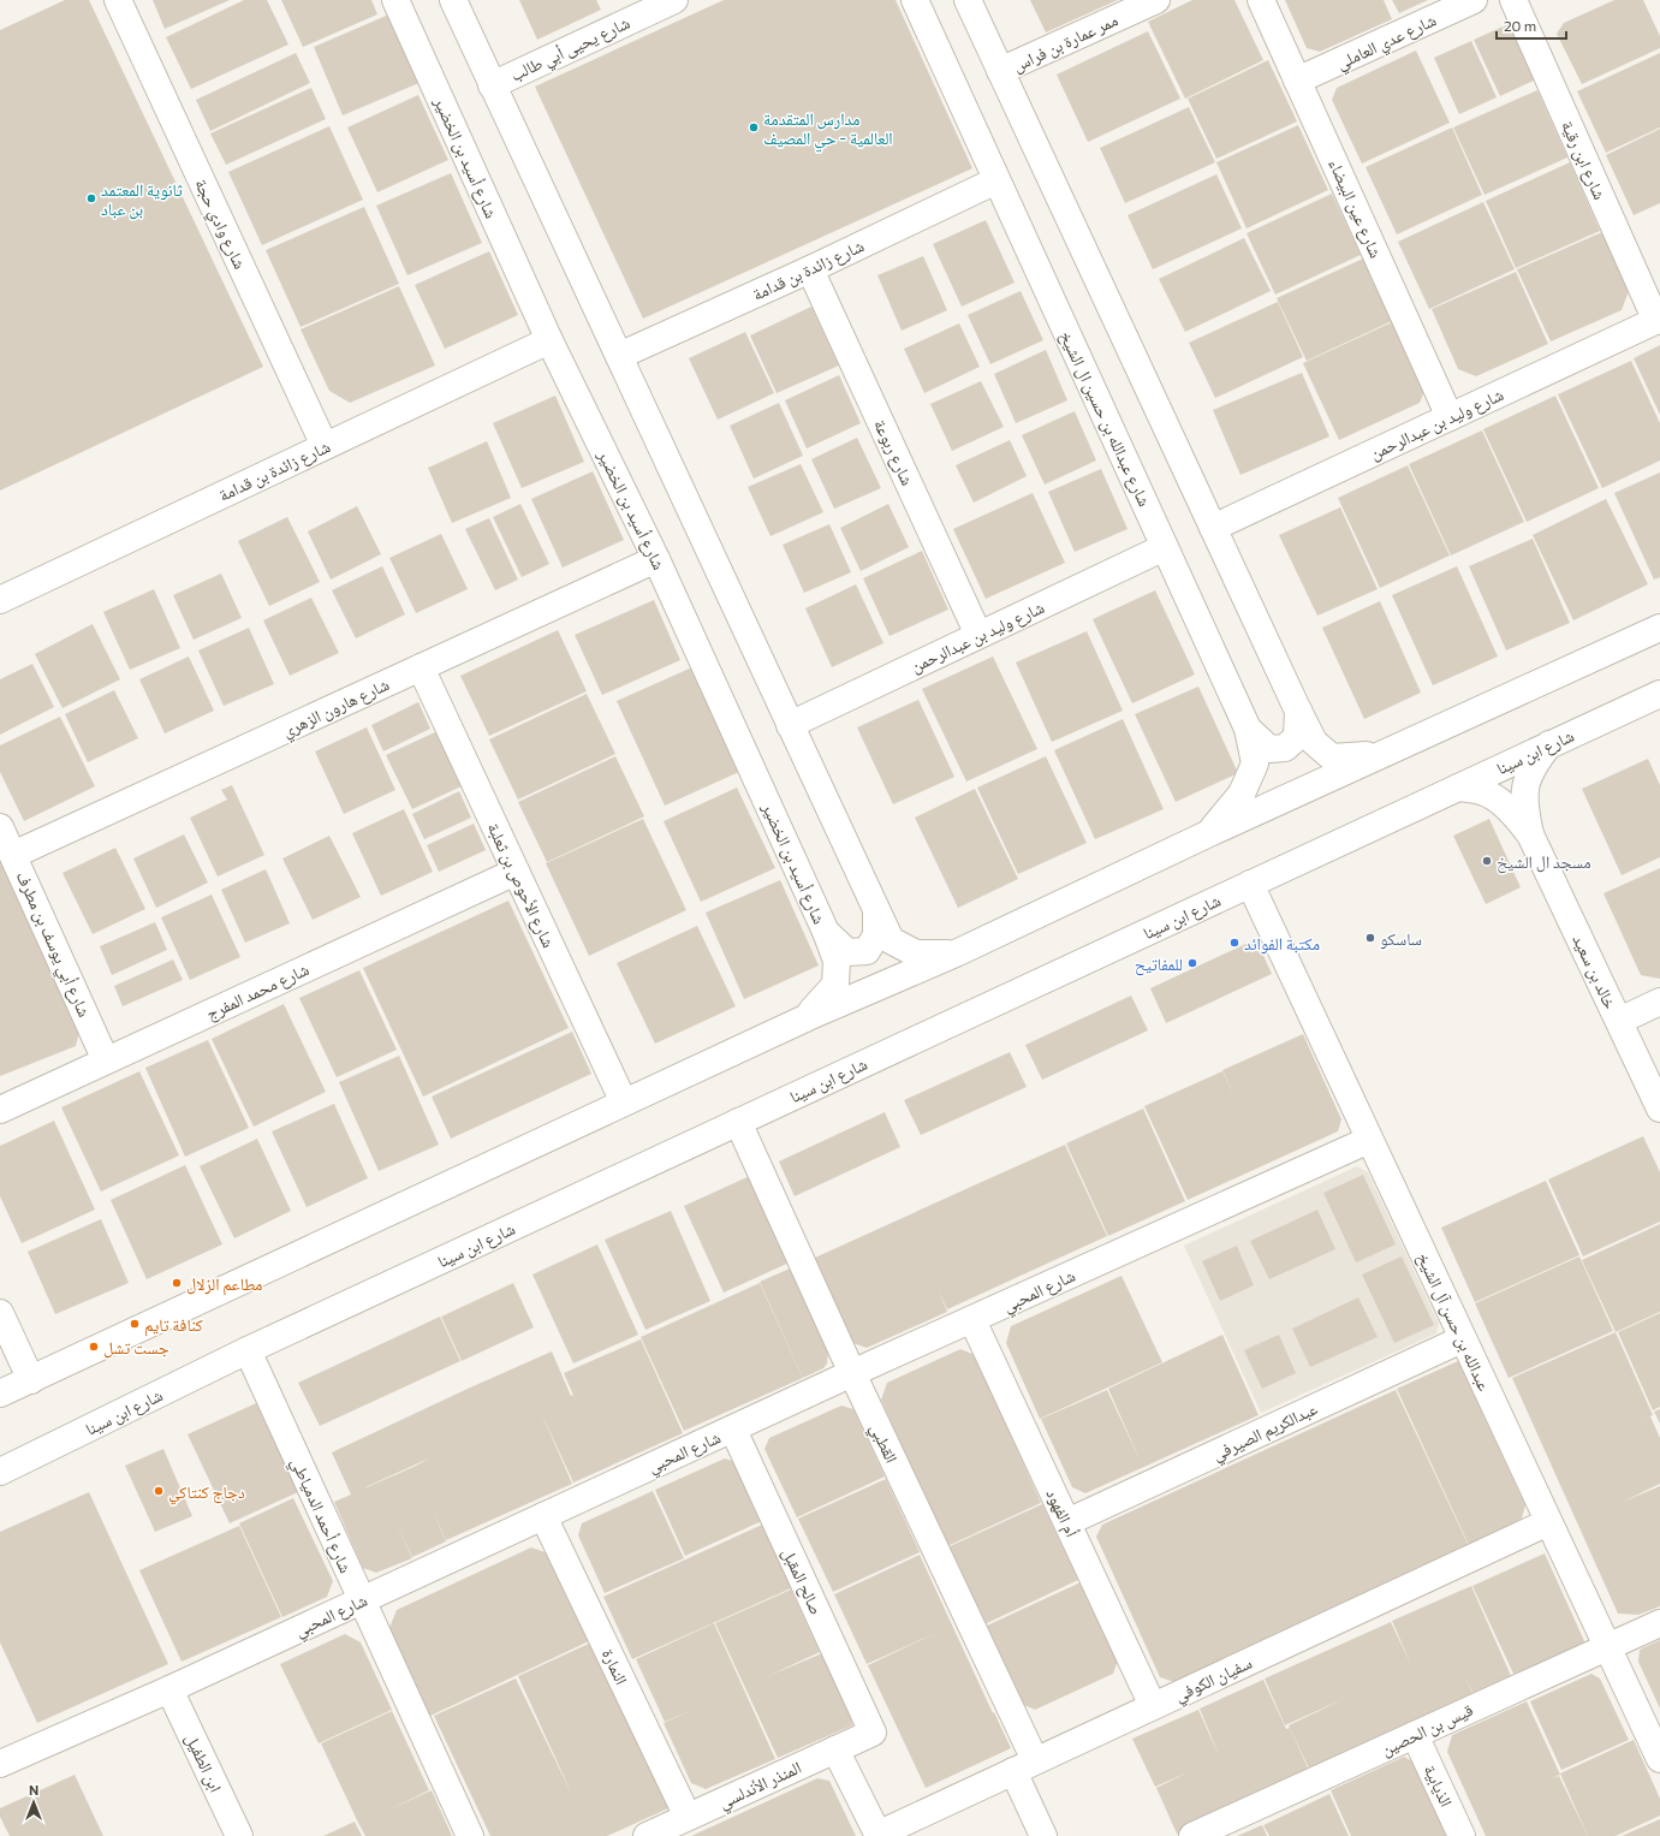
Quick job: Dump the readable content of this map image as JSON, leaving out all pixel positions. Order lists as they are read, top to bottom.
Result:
{
  "streets": {
    "street": [
      "شارع عدي العاملي",
      "ممر عمارة بن فراس",
      "شارع يحيى أبي طالب",
      "شارع أسيد بن الخضير",
      "شارع ابن رقية",
      "شارع عين البيضاء",
      "شارع وادي حجة",
      "شارع زائدة بن قدامة",
      "شارع عبدالله بن حسين ال الشيخ",
      "شارع وليد بن عبدالرحمن",
      "شارع ربوعة",
      "شارع هارون الزهري",
      "شارع ابن سينا",
      "شارع الأحوص بن ثعلبة",
      "شارع أبي يوسف بن مطرف",
      "خالد بن سعيد",
      "شارع محمد المفرج",
      "شارع المحبي",
      "عبدالله بن حسن آل الشيخ",
      "عبدالكريم الصيرفي",
      "القطبي",
      "أم الفهود",
      "شارع أحمد الدمياطي",
      "صالح المقبل",
      "النمارة",
      "سفيان الكوفي",
      "قيس بن الحصين",
      "ابن الطفيل",
      "المنذر الأندلسي",
      "الذيابية"
    ]
  },
  "crossings": [
    ["شارع عدي العاملي", "شارع عين البيضاء"],
    ["شارع أسيد بن الخضير", "شارع زائدة بن قدامة"],
    ["شارع أسيد بن الخضير", "شارع هارون الزهري"],
    ["شارع ابن رقية", "شارع وليد بن عبدالرحمن"],
    ["شارع عين البيضاء", "شارع وليد بن عبدالرحمن"],
    ["شارع وادي حجة", "شارع زائدة بن قدامة"],
    ["شارع زائدة بن قدامة", "شارع عبدالله بن حسين ال الشيخ"],
    ["شارع زائدة بن قدامة", "شارع ربوعة"],
    ["شارع عبدالله بن حسين ال الشيخ", "شارع وليد بن عبدالرحمن"],
    ["شارع وليد بن عبدالرحمن", "شارع ربوعة"],
    ["شارع هارون الزهري", "شارع الأحوص بن ثعلبة"],
    ["شارع هارون الزهري", "شارع أبي يوسف بن مطرف"],
    ["شارع ابن سينا", "خالد بن سعيد"],
    ["شارع ابن سينا", "عبدالله بن حسن آل الشيخ"],
    ["شارع ابن سينا", "القطبي"],
    ["شارع ابن سينا", "شارع أحمد الدمياطي"],
    ["شارع الأحوص بن ثعلبة", "شارع محمد المفرج"],
    ["شارع أبي يوسف بن مطرف", "شارع محمد المفرج"],
    ["شارع المحبي", "عبدالله بن حسن آل الشيخ"],
    ["شارع المحبي", "القطبي"],
    ["شارع المحبي", "أم الفهود"],
    ["شارع المحبي", "شارع أحمد الدمياطي"],
    ["شارع المحبي", "صالح المقبل"],
    ["شارع المحبي", "النمارة"],
    ["شارع المحبي", "ابن الطفيل"],
    ["عبدالله بن حسن آل الشيخ", "عبدالكريم الصيرفي"],
    ["عبدالله بن حسن آل الشيخ", "سفيان الكوفي"],
    ["عبدالله بن حسن آل الشيخ", "قيس بن الحصين"],
    ["عبدالكريم الصيرفي", "أم الفهود"],
    ["القطبي", "سفيان الكوفي"],
    ["أم الفهود", "سفيان الكوفي"],
    ["صالح المقبل", "المنذر الأندلسي"],
    ["النمارة", "المنذر الأندلسي"],
    ["قيس بن الحصين", "الذيابية"]
  ],
  "places": [
    "مدارس المتقدمة العالمية - حي المصيف",
    "ثانوية المعتمد بن عباد",
    "مسجد ال الشيخ",
    "ساسكو",
    "مكتبة الفوائد",
    "للمفاتيح",
    "مطاعم الزلال",
    "كنافة تايم",
    "جست تشل",
    "دجاج كنتاكي"
  ],
  "scale_bar": "20 m",
  "north": "top"
}
